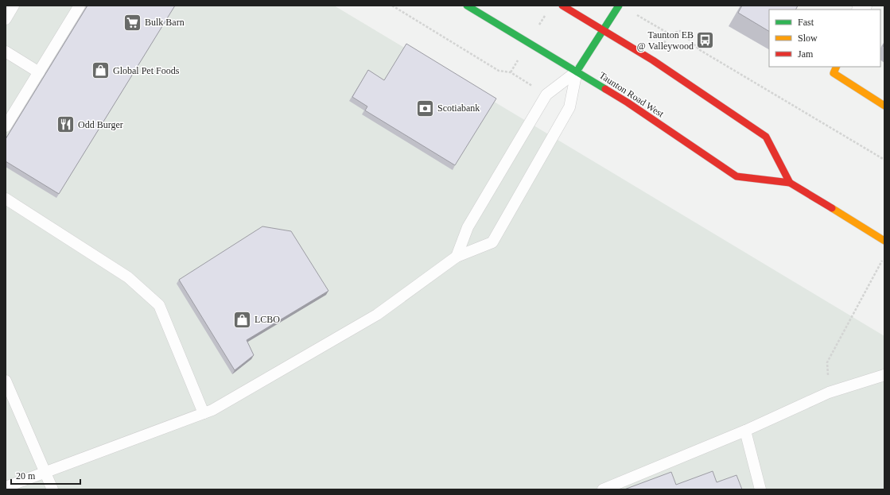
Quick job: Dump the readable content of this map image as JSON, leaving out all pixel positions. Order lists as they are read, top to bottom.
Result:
{
  "streets": {
    "main road": ["Taunton Road West"]
  },
  "places": {
    "supermarket": ["Bulk Barn"],
    "bus stop": ["Taunton EB @ Valleywood"],
    "shop": ["Global Pet Foods", "LCBO"],
    "bank": ["Scotiabank"],
    "restaurant": ["Odd Burger"]
  },
  "legend": ["Fast", "Slow", "Jam"],
  "scale_bar": "20 m"
}
